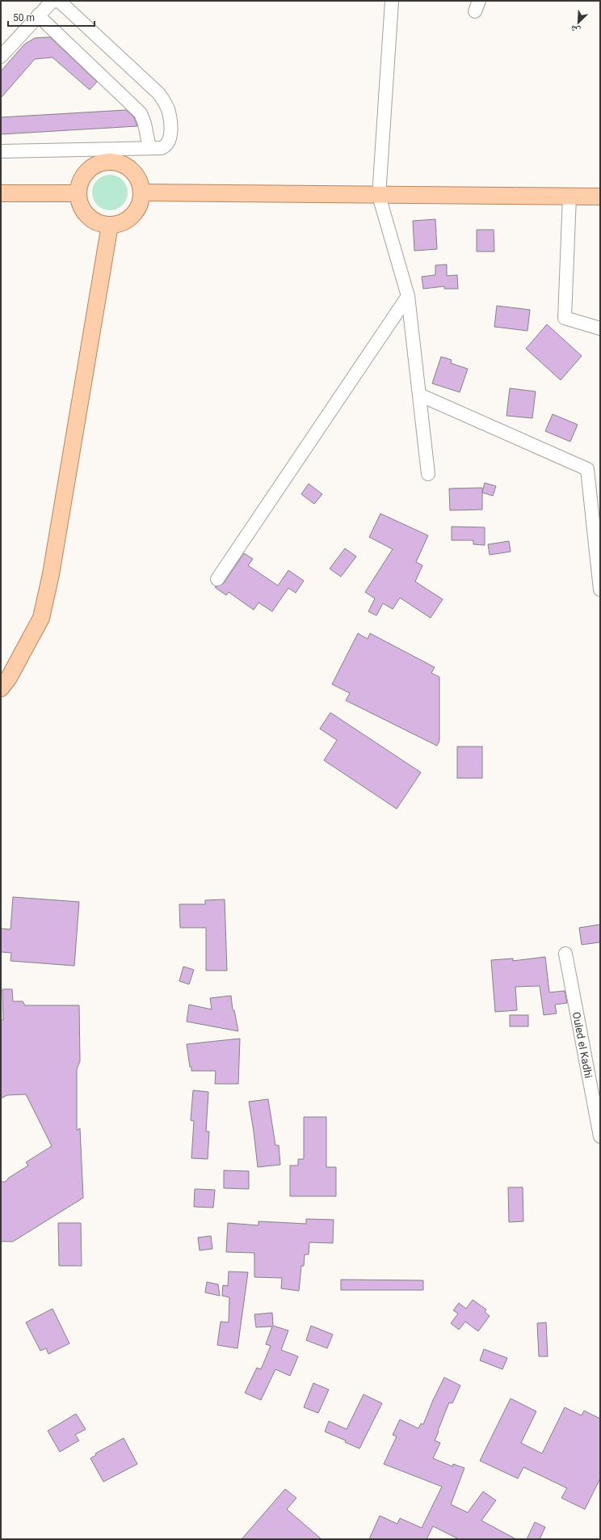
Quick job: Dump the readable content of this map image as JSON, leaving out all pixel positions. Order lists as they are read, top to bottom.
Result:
{
  "streets": {
    "street": ["Ouled el Kadhi"]
  },
  "scale_bar": "50 m",
  "north": "bottom left"
}
